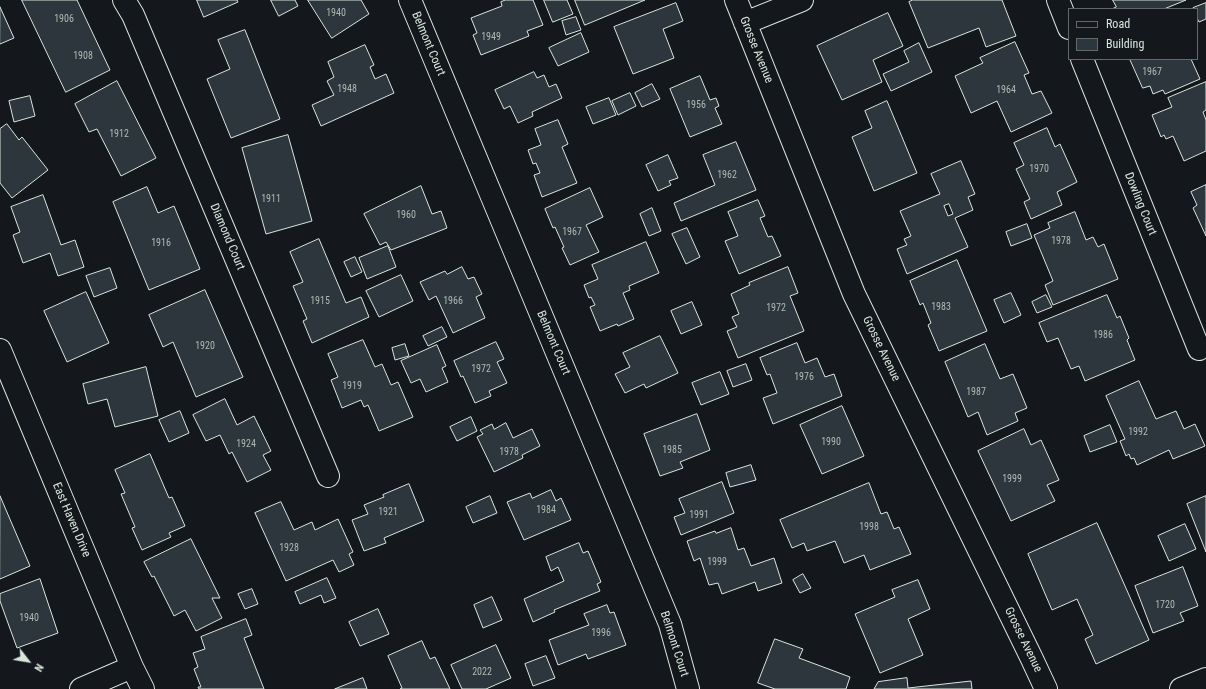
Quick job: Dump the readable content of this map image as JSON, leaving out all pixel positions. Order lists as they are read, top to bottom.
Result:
{
  "streets": {
    "street": [
      "Belmont Court",
      "Grosse Avenue",
      "Dowling Court",
      "Diamond Court",
      "East Haven Drive"
    ]
  },
  "house_numbers": [
    "1940",
    "1906",
    "1949",
    "1908",
    "1967",
    "1948",
    "1964",
    "1956",
    "1912",
    "1970",
    "1962",
    "1911",
    "1960",
    "1967",
    "1978",
    "1916",
    "1915",
    "1966",
    "1983",
    "1972",
    "1986",
    "1920",
    "1972",
    "1976",
    "1919",
    "1987",
    "1992",
    "1990",
    "1924",
    "1985",
    "1978",
    "1999",
    "1984",
    "1921",
    "1991",
    "1998",
    "1928",
    "1999",
    "1720",
    "1940",
    "1996",
    "2022"
  ],
  "legend": ["Road", "Building"],
  "north": "bottom right"
}
